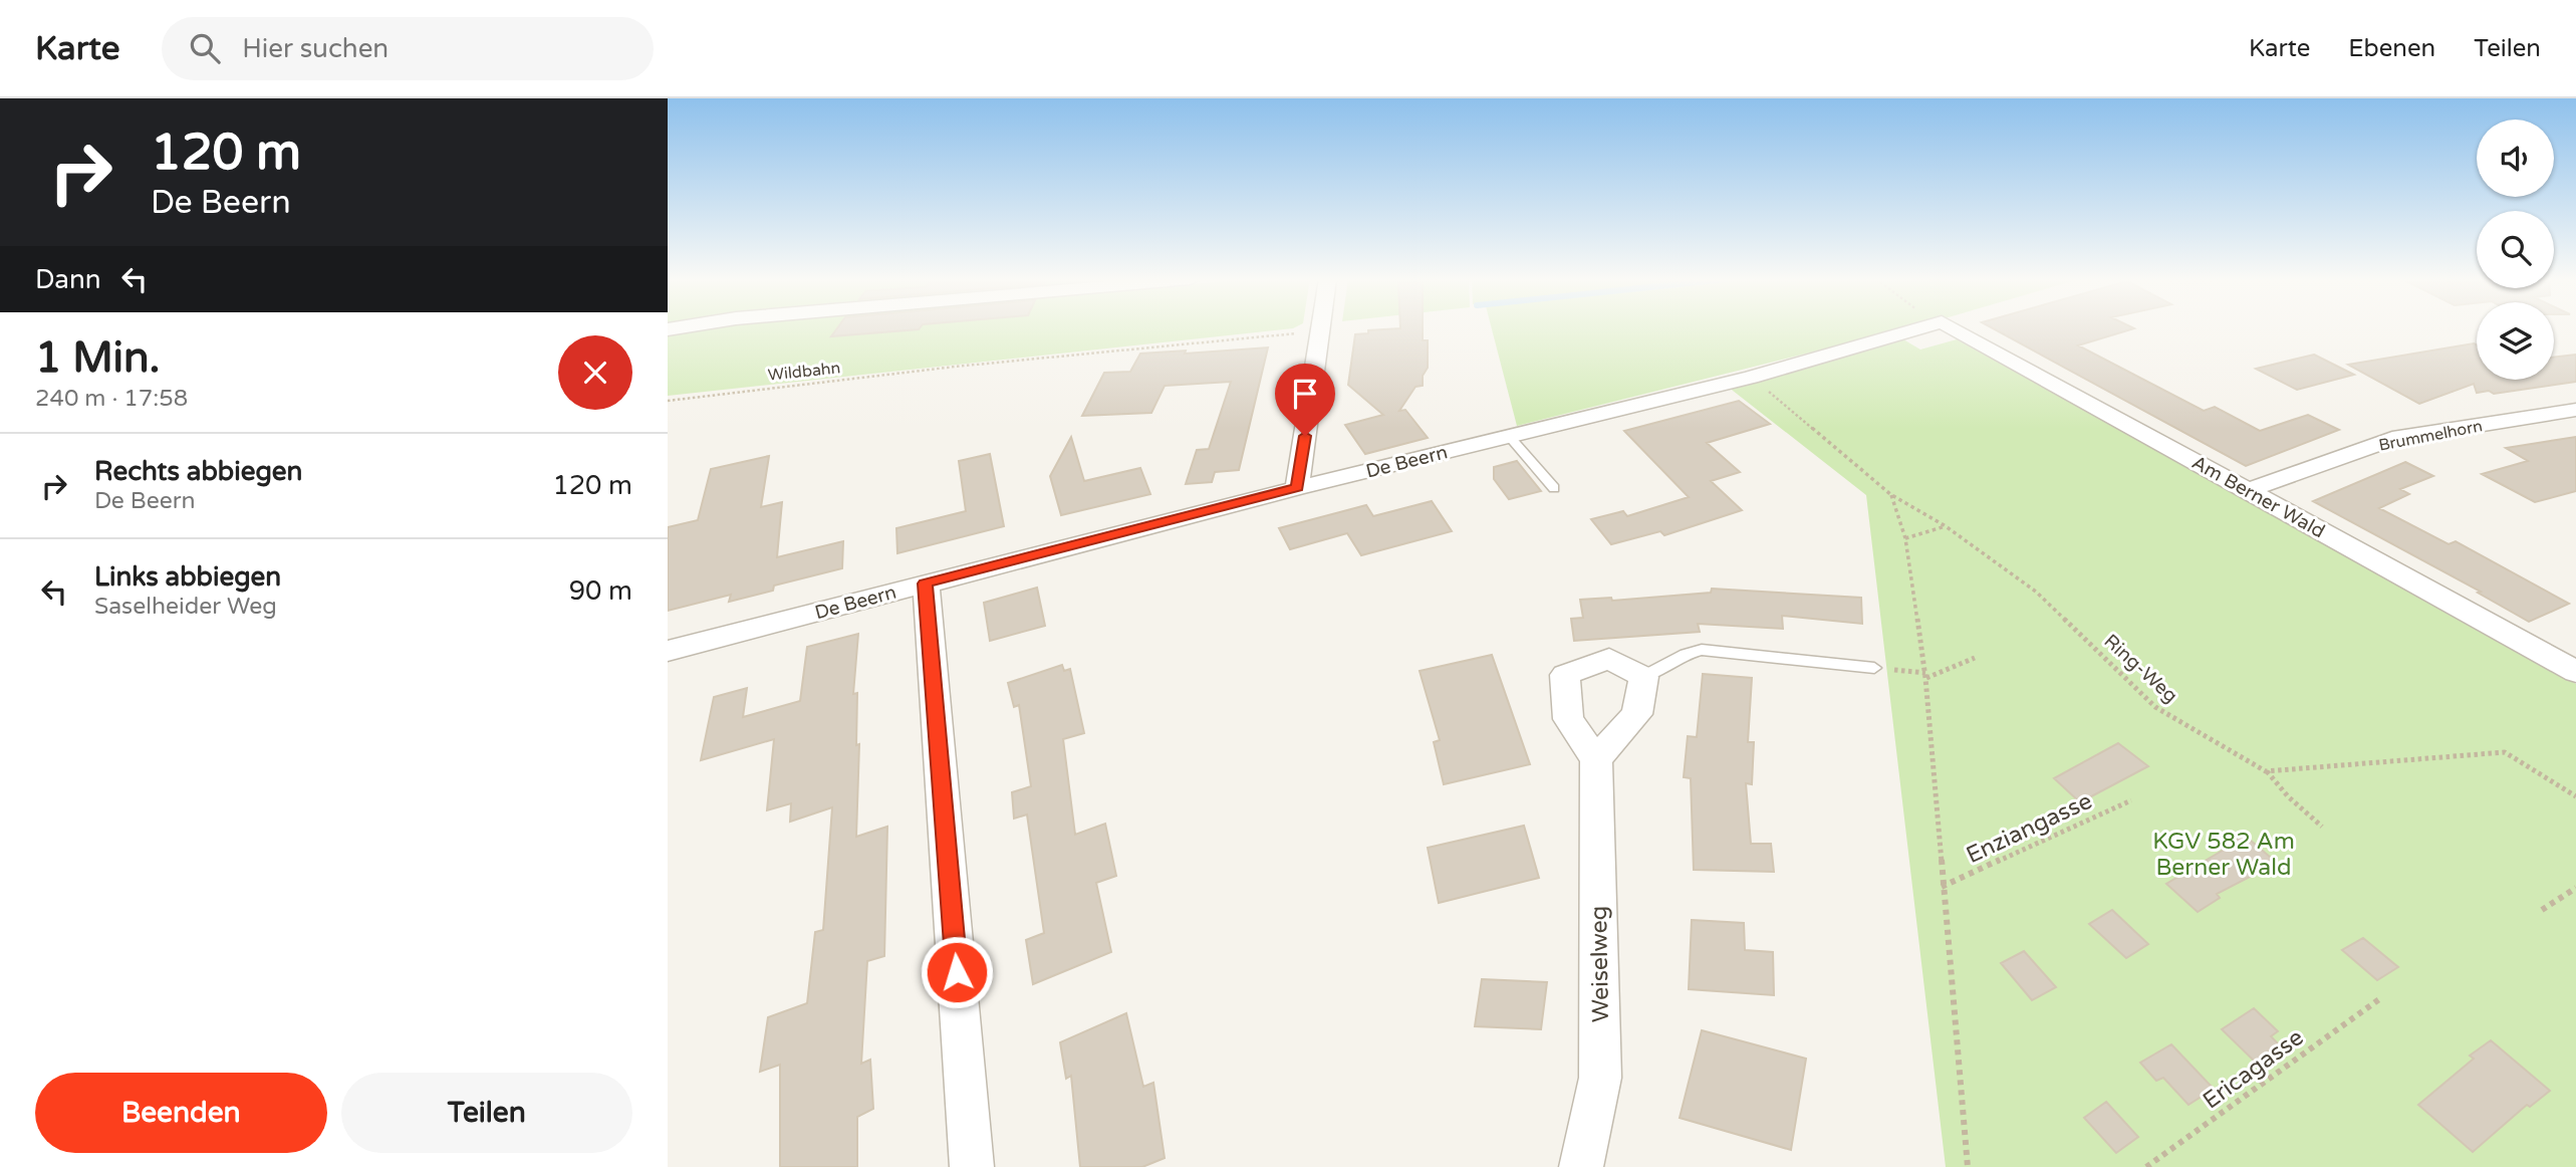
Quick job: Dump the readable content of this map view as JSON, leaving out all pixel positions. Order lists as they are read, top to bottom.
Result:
{
  "streets": {
    "street": [
      "Brummelhorn",
      "De Beern",
      "Am Berner Wald",
      "Weiselweg"
    ],
    "path": [
      "Wildbahn",
      "Ring-Weg",
      "Enziangasse",
      "Ericagasse"
    ]
  },
  "crossings": [
    ["Brummelhorn", "Am Berner Wald"],
    ["De Beern", "Ring-Weg"]
  ],
  "parks": ["KGV 582 Am Berner Wald"],
  "page": {
    "header": "Karte",
    "search": "Hier suchen",
    "nav": ["Karte", "Ebenen", "Teilen"],
    "turn": ["120 m", "De Beern"],
    "then": "Dann",
    "heading": ["1 Min.", "240 m · 17:58"],
    "list": [
      {
        "name": "Rechts abbiegen",
        "note": "De Beern",
        "value": "120 m"
      },
      {
        "name": "Links abbiegen",
        "note": "Saselheider Weg",
        "value": "90 m"
      }
    ],
    "buttons": ["Beenden", "Teilen"]
  }
}
